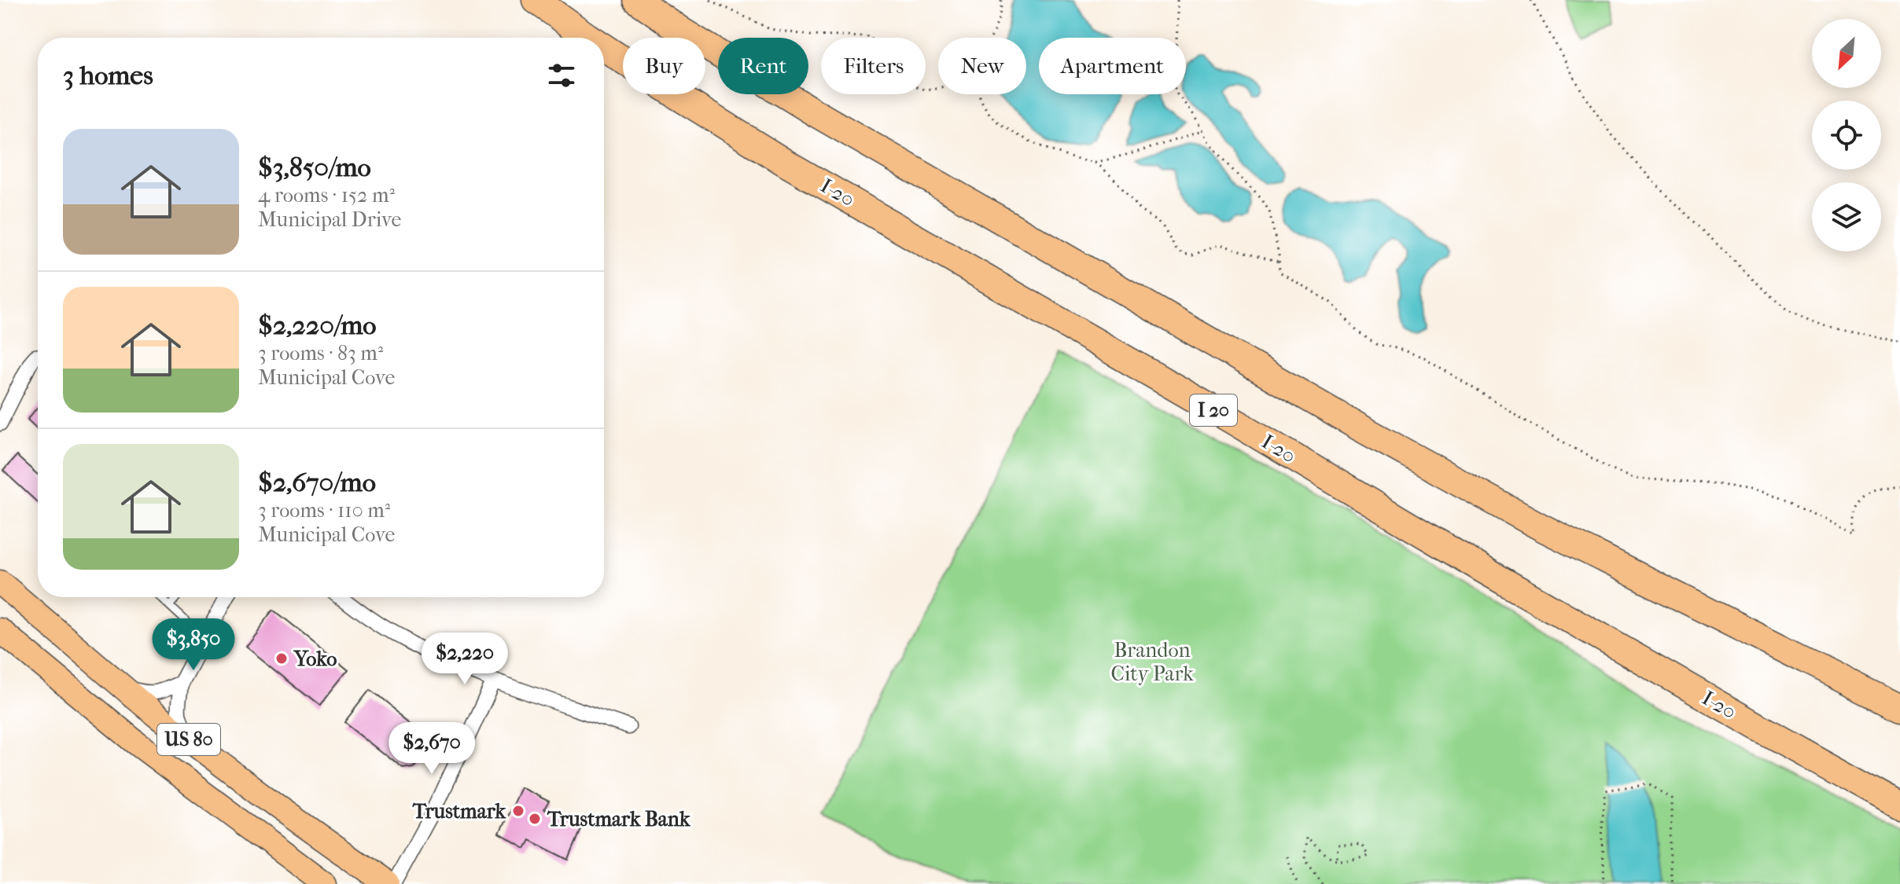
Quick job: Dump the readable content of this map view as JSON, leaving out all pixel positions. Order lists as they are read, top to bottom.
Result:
{
  "streets": {
    "highway": ["I-20", "I 20"],
    "main road": ["US 80"]
  },
  "parks": ["Brandon City Park"],
  "places": ["Yoko", "Trustmark", "Trustmark Bank"],
  "north": "bottom left",
  "page": {
    "chip": [
      "Buy",
      "Rent",
      "Filters",
      "New",
      "Apartment"
    ],
    "heading": "3 homes",
    "list": [
      {
        "name": "$3,850/mo",
        "note": "4 rooms · 152 m² · Municipal Drive"
      },
      {
        "name": "$2,220/mo",
        "note": "3 rooms · 83 m² · Municipal Cove"
      },
      {
        "name": "$2,670/mo",
        "note": "3 rooms · 110 m² · Municipal Cove"
      }
    ],
    "price": ["$3,850", "$2,220", "$2,670"]
  }
}
